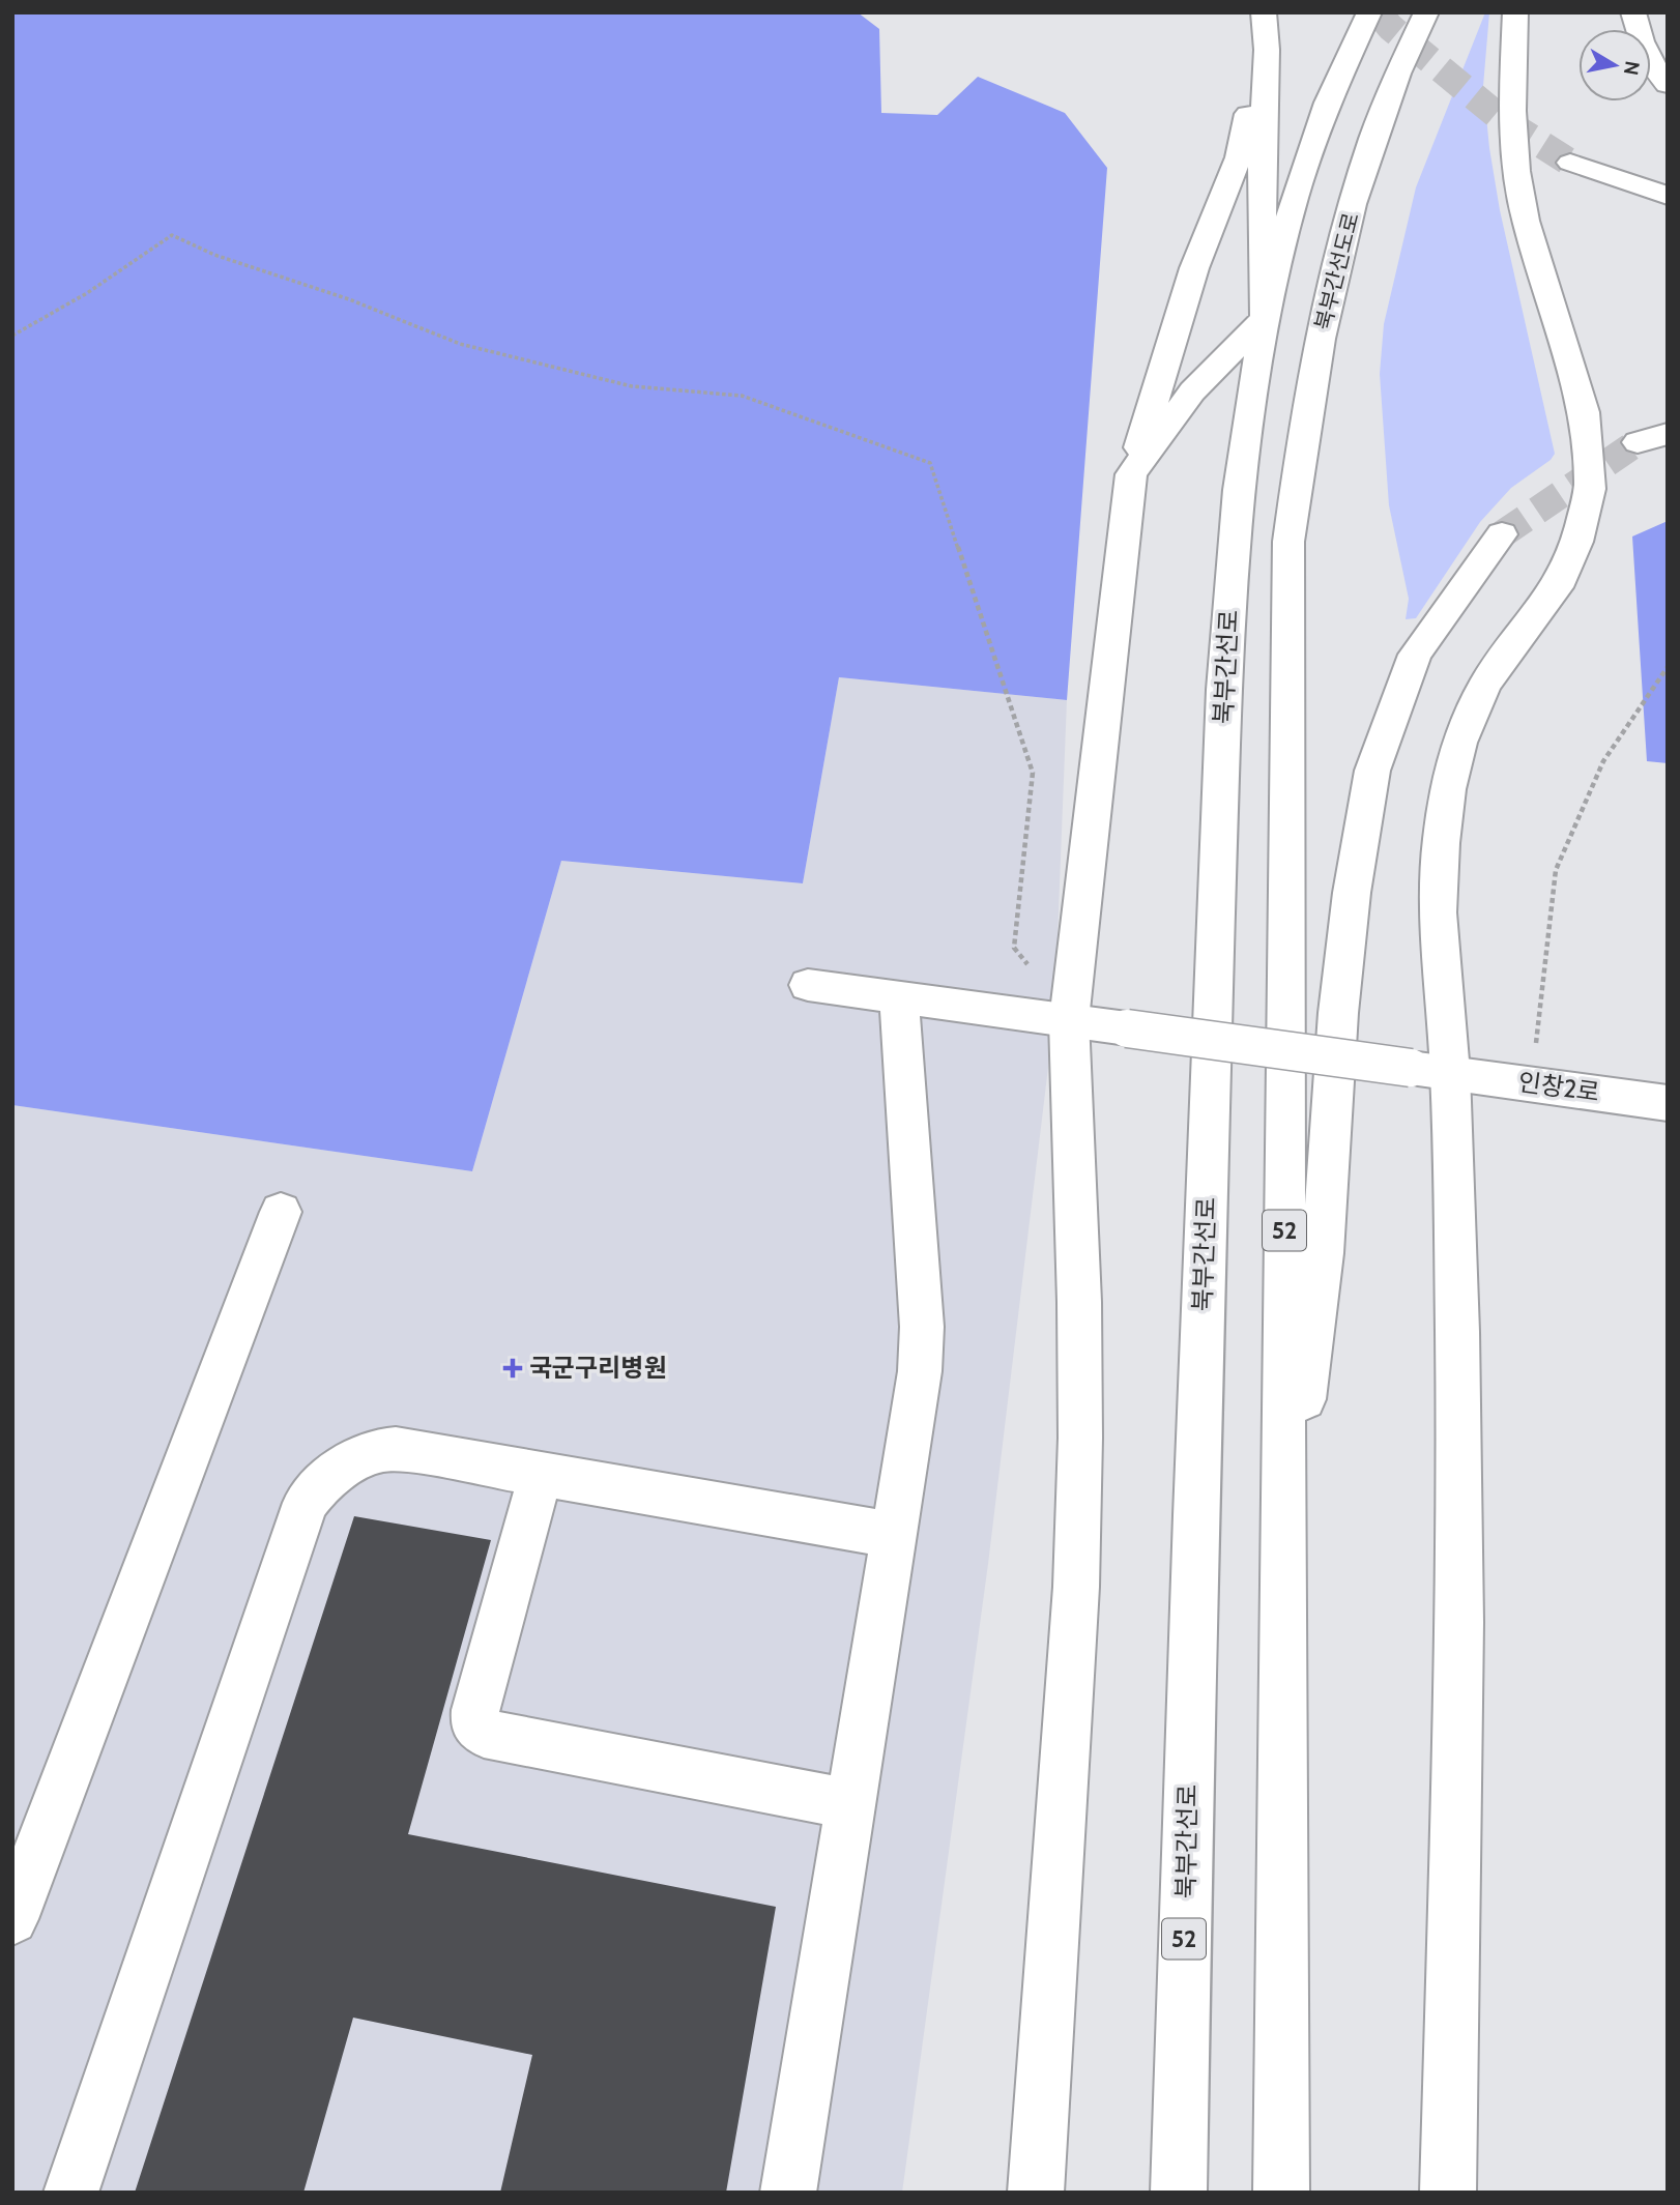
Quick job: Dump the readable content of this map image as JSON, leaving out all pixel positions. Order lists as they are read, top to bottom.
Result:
{
  "streets": {
    "main road": [
      "북부간선도로",
      "북부간선로",
      "인창2로",
      "52"
    ]
  },
  "crossings": [
    ["북부간선도로", "52"]
  ],
  "places": {
    "health": ["국군구리병원"]
  },
  "north": "right"
}
